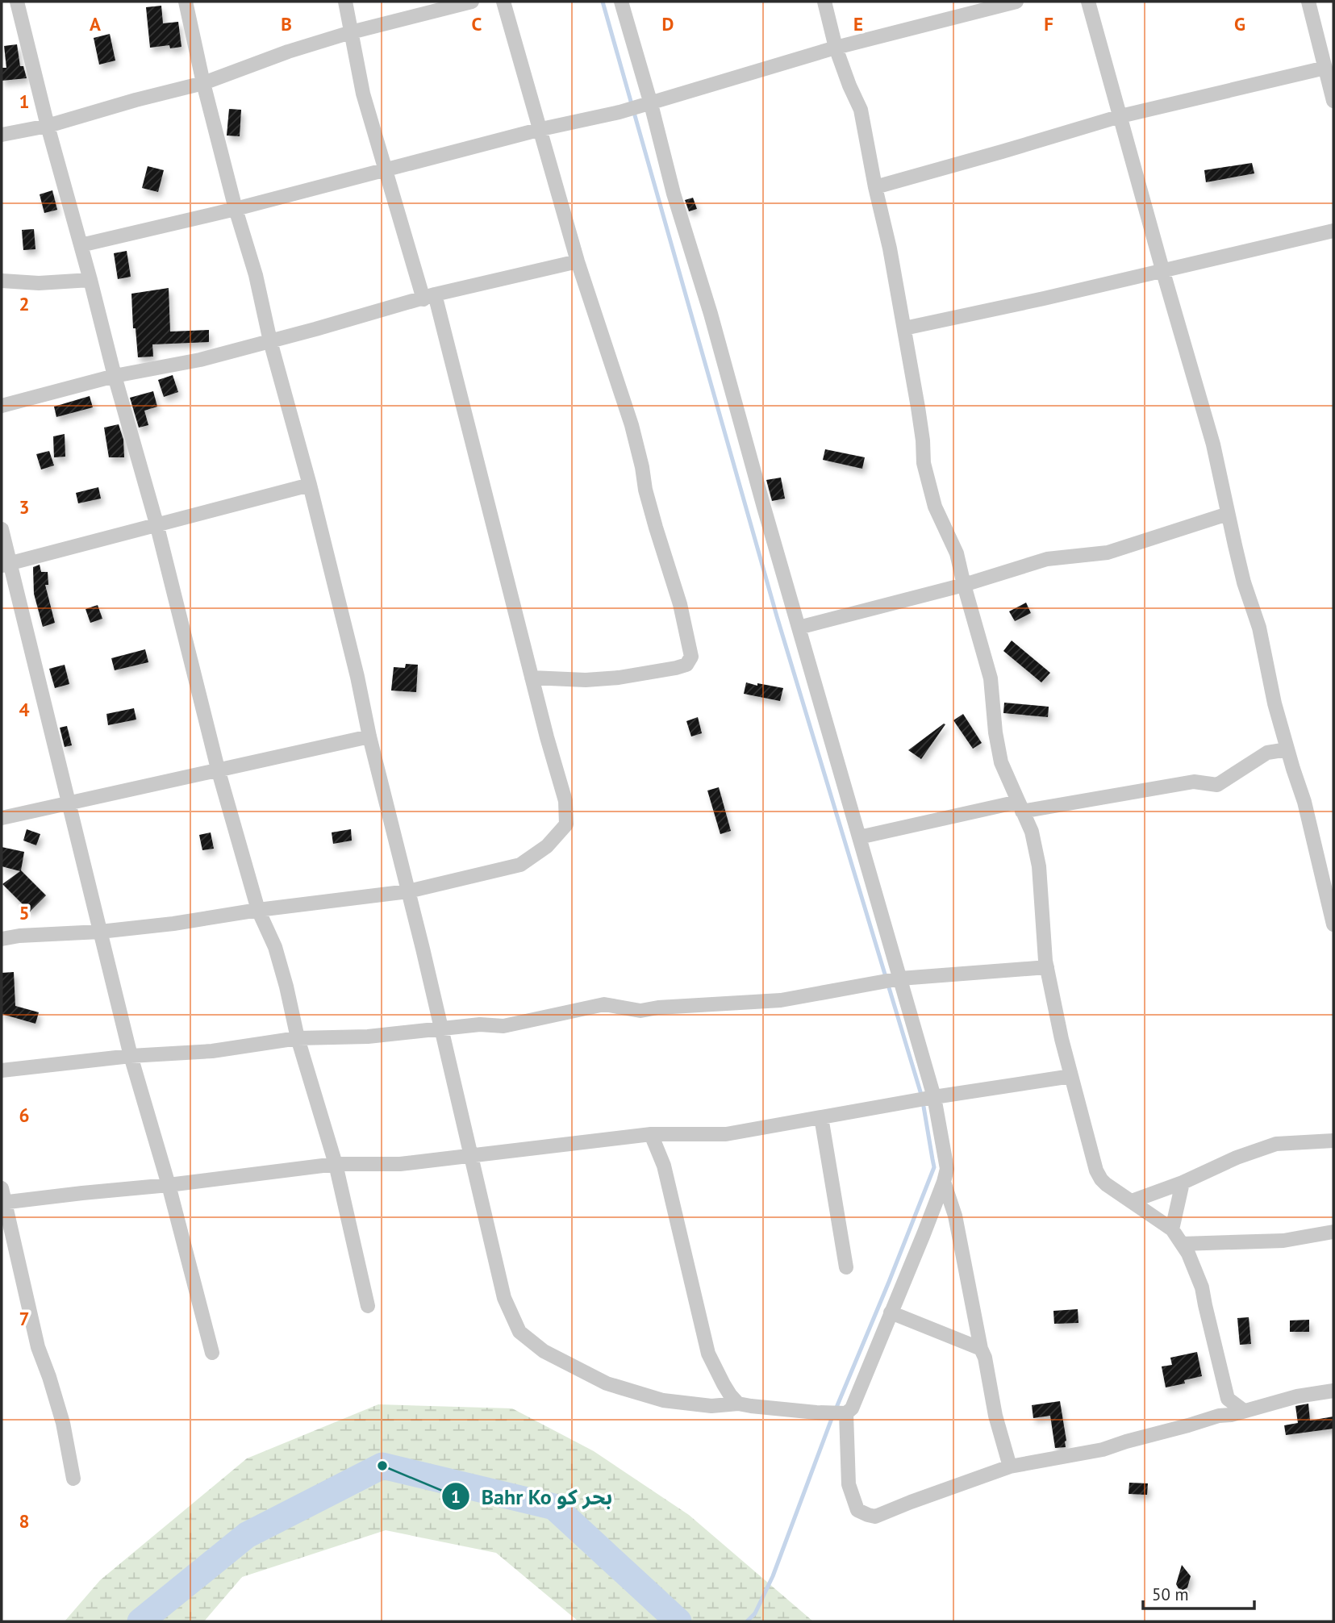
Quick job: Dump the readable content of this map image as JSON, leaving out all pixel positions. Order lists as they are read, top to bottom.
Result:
{
  "places": ["Bahr Ko بحر كو"],
  "scale_bar": "50 m",
  "grid": {
    "columns": [
      "A",
      "B",
      "C",
      "D",
      "E",
      "F",
      "G"
    ],
    "rows": [
      "1",
      "2",
      "3",
      "4",
      "5",
      "6",
      "7",
      "8"
    ]
  }
}
